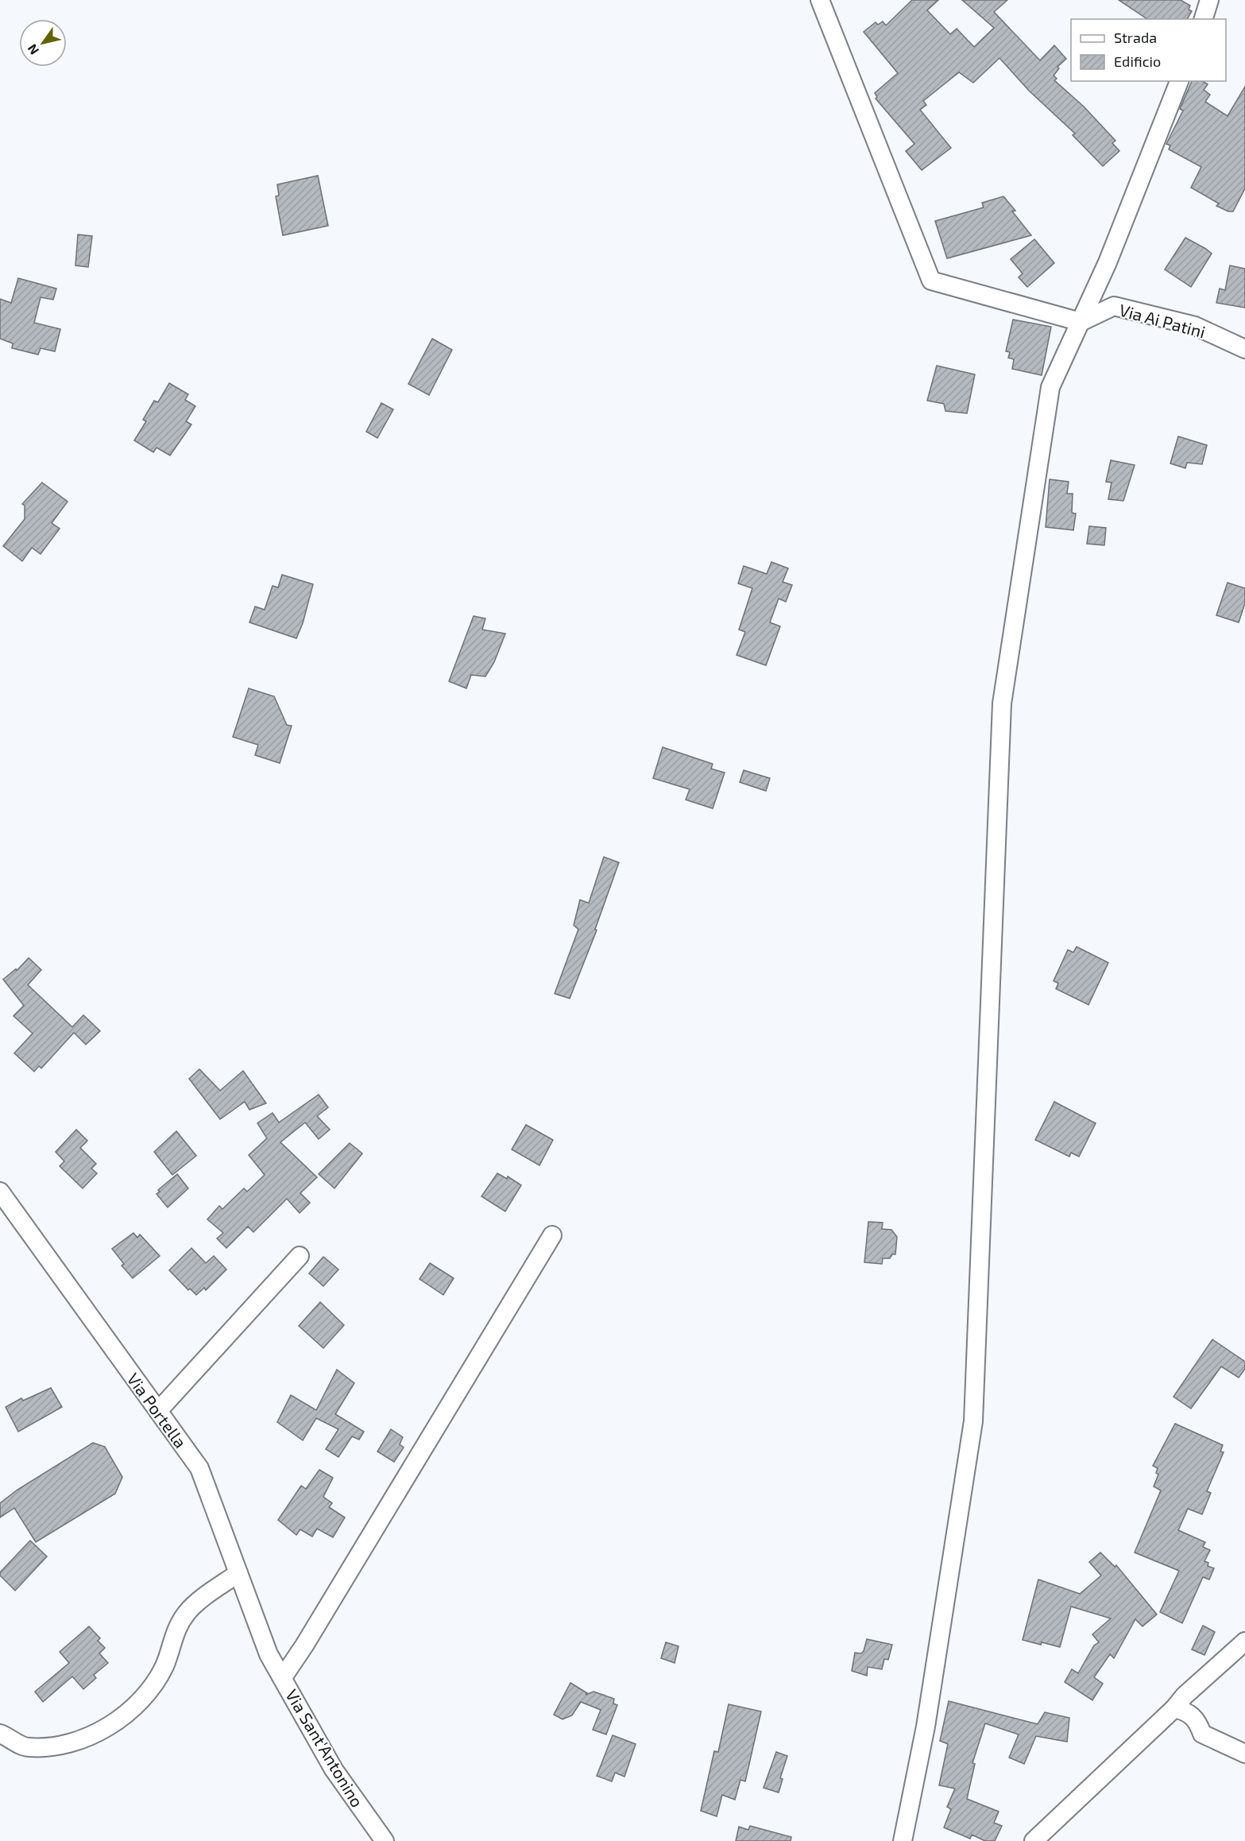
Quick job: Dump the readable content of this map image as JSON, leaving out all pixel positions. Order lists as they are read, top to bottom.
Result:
{
  "streets": {
    "street": ["Via Ai Patini", "Via Portella", "Via Sant'Antonino"]
  },
  "crossings": [
    ["Via Portella", "Via Sant'Antonino"]
  ],
  "legend": ["Strada", "Edificio"],
  "north": "bottom left"
}
